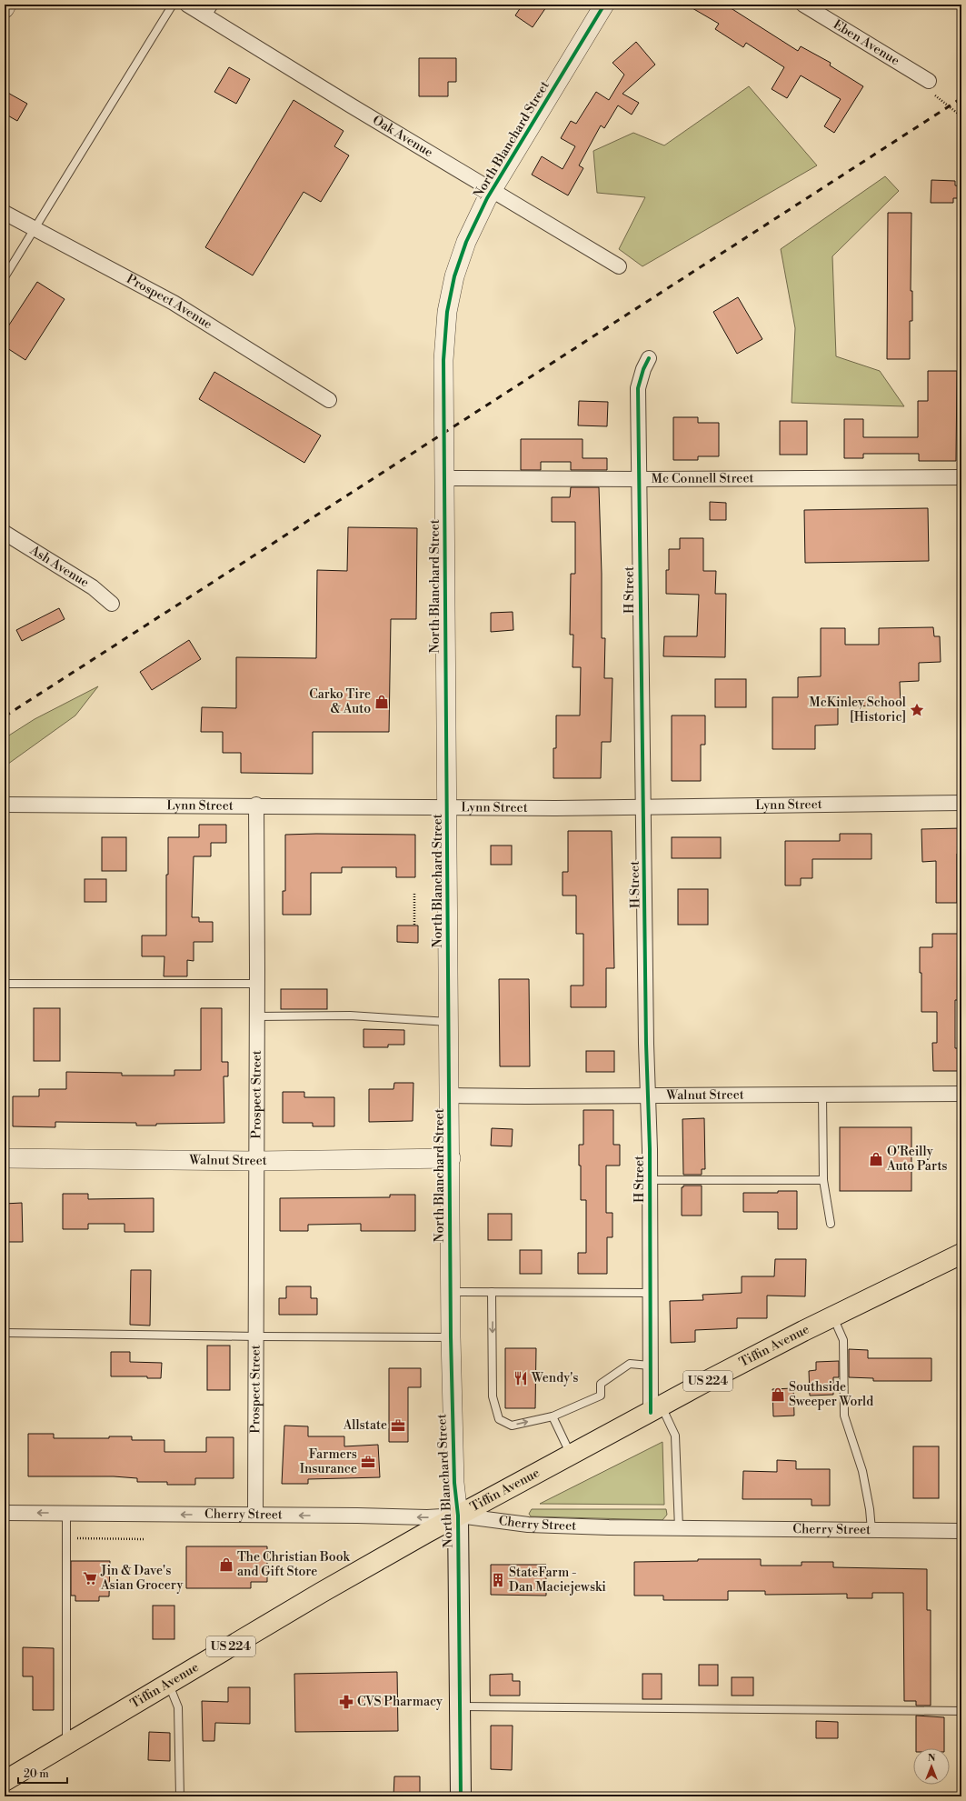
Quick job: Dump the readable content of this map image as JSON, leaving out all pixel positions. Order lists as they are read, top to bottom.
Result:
{
  "streets": {
    "highway": ["Tiffin Avenue", "US 224"],
    "main road": ["North Blanchard Street"],
    "street": [
      "Eben Avenue",
      "Oak Avenue",
      "Prospect Avenue",
      "Mc Connell Street",
      "Ash Avenue",
      "H Street",
      "Lynn Street",
      "Prospect Street",
      "Walnut Street",
      "Cherry Street"
    ]
  },
  "crossings": [
    ["Oak Avenue", "North Blanchard Street"],
    ["North Blanchard Street", "Mc Connell Street"],
    ["North Blanchard Street", "Lynn Street"],
    ["North Blanchard Street", "Walnut Street"],
    ["North Blanchard Street", "Tiffin Avenue"],
    ["North Blanchard Street", "Cherry Street"],
    ["Mc Connell Street", "H Street"],
    ["H Street", "Lynn Street"],
    ["H Street", "Walnut Street"],
    ["H Street", "Tiffin Avenue"],
    ["Lynn Street", "Prospect Street"],
    ["Prospect Street", "Walnut Street"],
    ["Prospect Street", "Cherry Street"],
    ["Tiffin Avenue", "Cherry Street"]
  ],
  "one_way": ["Cherry Street"],
  "places": {
    "shop": [
      "Carko Tire & Auto",
      "O'Reilly Auto Parts",
      "Southside Sweeper World",
      "The Christian Book and Gift Store"
    ],
    "place": ["McKinley School [Historic]"],
    "restaurant": ["Wendy's"],
    "office": ["Allstate", "Farmers Insurance"],
    "supermarket": ["Jin & Dave's Asian Grocery"],
    "building": ["StateFarm - Dan Maciejewski"],
    "pharmacy": ["CVS Pharmacy"]
  },
  "scale_bar": "20 m",
  "north": "top"
}
